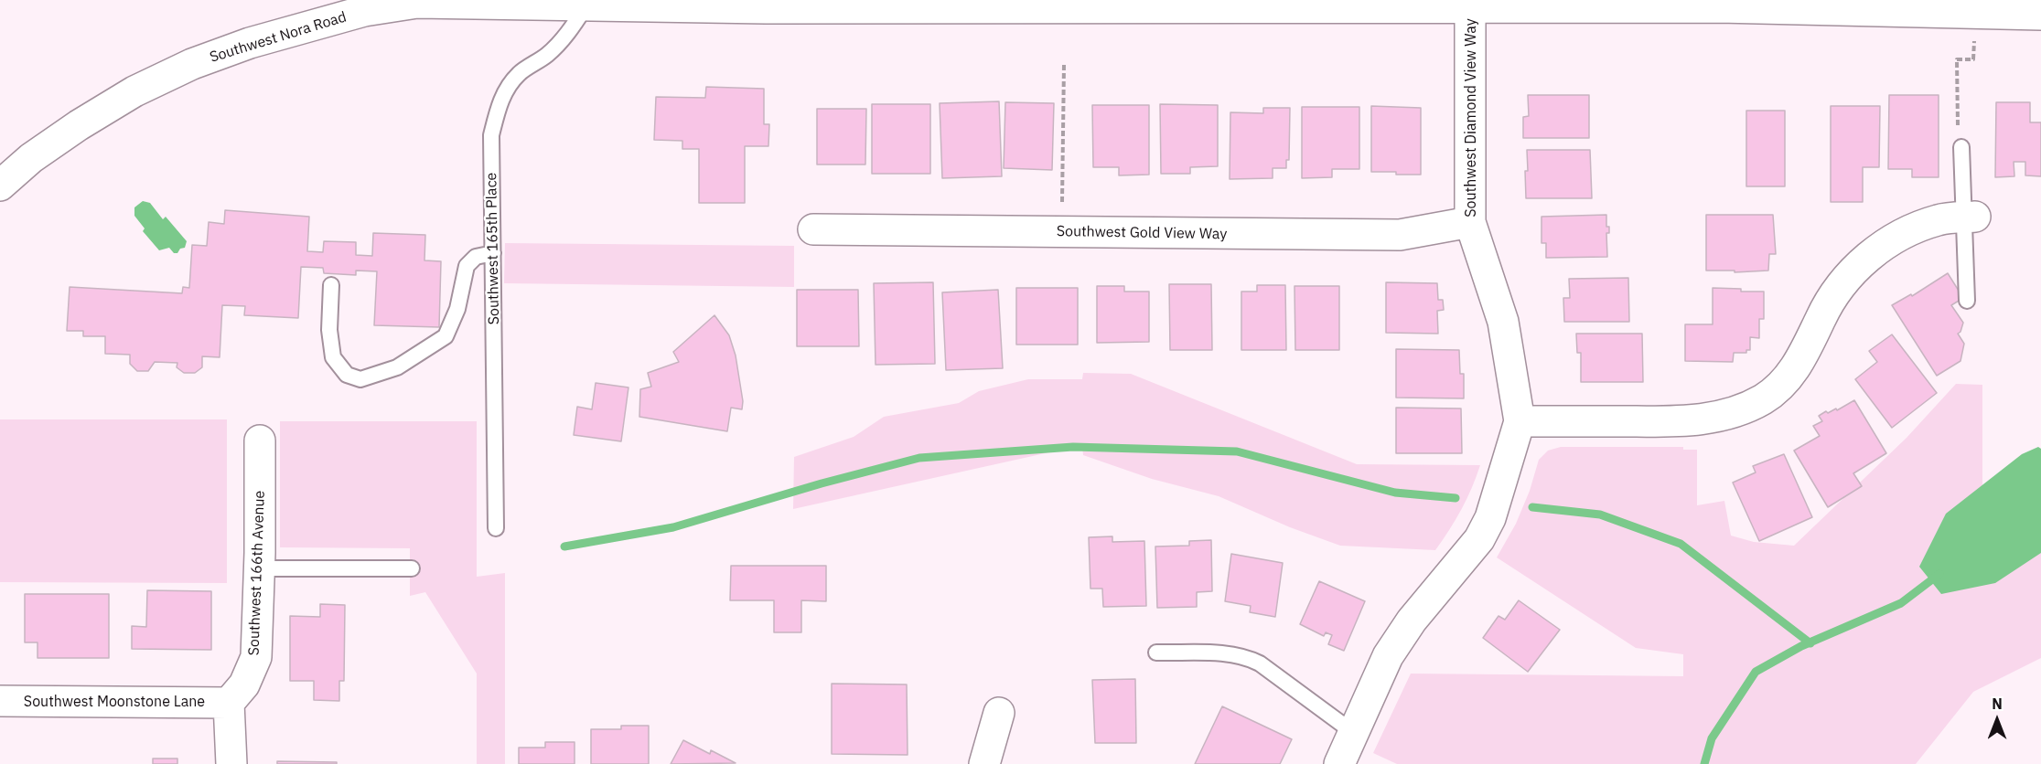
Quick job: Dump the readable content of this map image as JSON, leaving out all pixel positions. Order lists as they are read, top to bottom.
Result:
{
  "streets": {
    "street": [
      "Southwest Nora Road",
      "Southwest Diamond View Way",
      "Southwest Gold View Way",
      "Southwest 166th Avenue",
      "Southwest Moonstone Lane"
    ],
    "lane": ["Southwest 165th Place"]
  },
  "crossings": [
    ["Southwest Nora Road", "Southwest Diamond View Way"],
    ["Southwest Nora Road", "Southwest 165th Place"],
    ["Southwest Diamond View Way", "Southwest Gold View Way"],
    ["Southwest 166th Avenue", "Southwest Moonstone Lane"]
  ],
  "north": "top"
}
